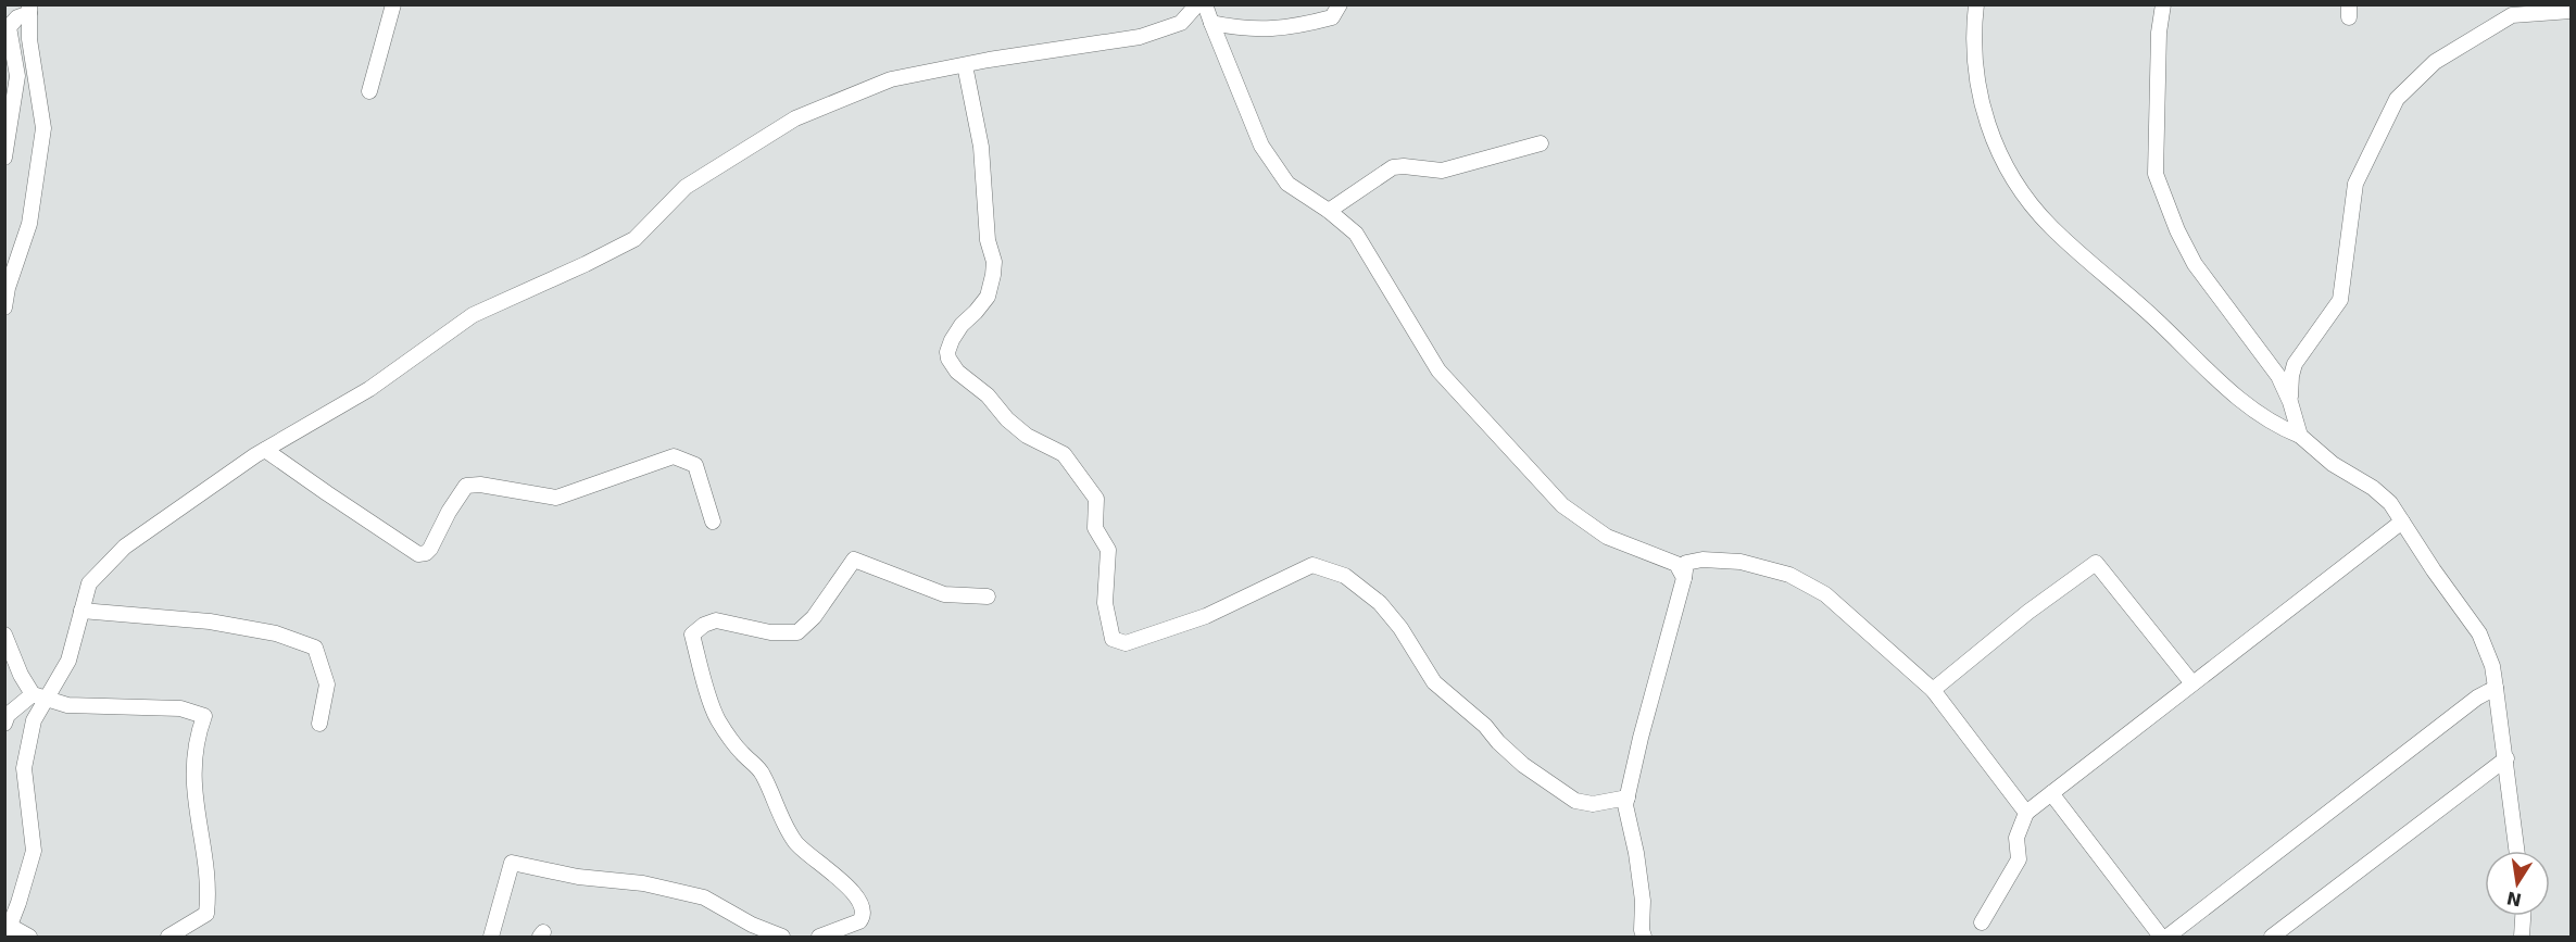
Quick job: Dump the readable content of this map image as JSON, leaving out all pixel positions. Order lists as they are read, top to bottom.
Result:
{
  "north": "bottom"
}
